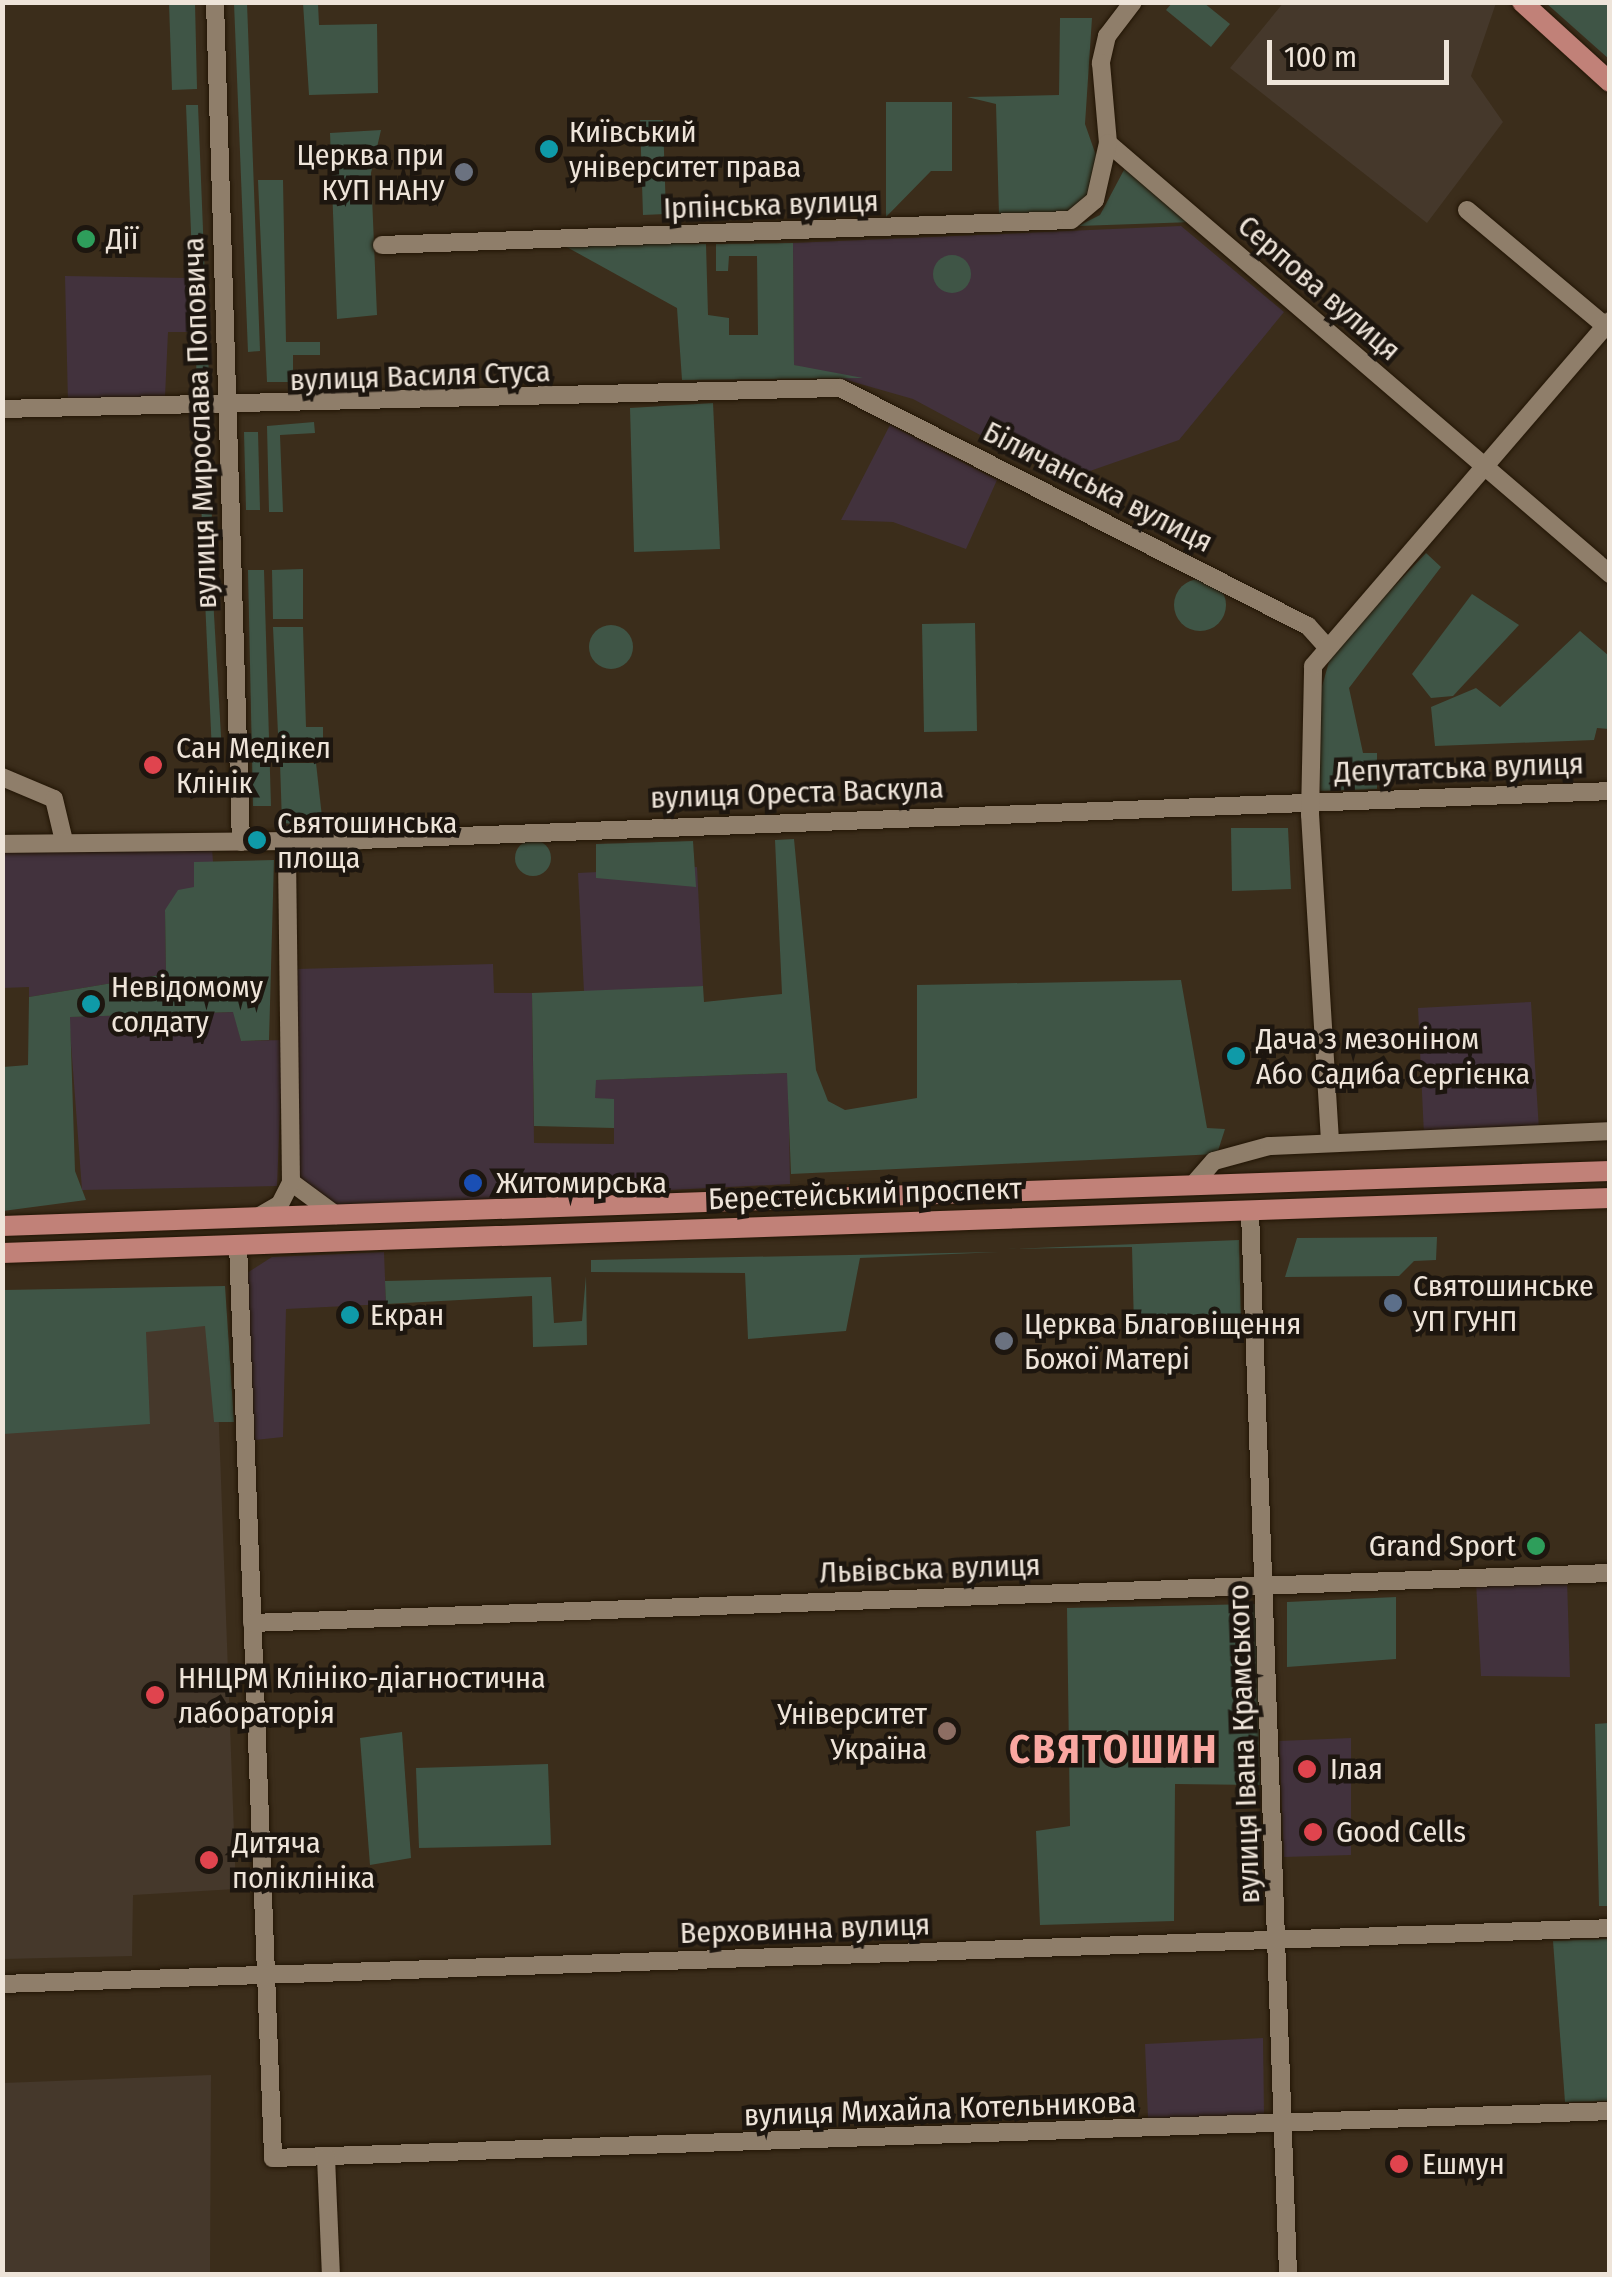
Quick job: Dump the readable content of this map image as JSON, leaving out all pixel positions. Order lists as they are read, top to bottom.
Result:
{
  "streets": {
    "main road": ["Берестейський проспект"],
    "street": [
      "Ірпінська вулиця",
      "Серпова вулиця",
      "вулиця Василя Стуса",
      "вулиця Мирослава Поповича",
      "Біличанська вулиця",
      "Депутатська вулиця",
      "вулиця Ореста Васкула",
      "Львівська вулиця",
      "вулиця Івана Крамського",
      "Верховинна вулиця",
      "вулиця Михайла Котельникова"
    ]
  },
  "crossings": [
    ["Ірпінська вулиця", "Серпова вулиця"],
    ["вулиця Василя Стуса", "вулиця Мирослава Поповича"],
    ["вулиця Василя Стуса", "Біличанська вулиця"],
    ["Депутатська вулиця", "вулиця Ореста Васкула"],
    ["Берестейський проспект", "вулиця Івана Крамського"],
    ["Львівська вулиця", "вулиця Івана Крамського"],
    ["вулиця Івана Крамського", "Верховинна вулиця"],
    ["вулиця Івана Крамського", "вулиця Михайла Котельникова"],
    ["Верховинна вулиця", "вулиця Михайла Котельникова"]
  ],
  "districts": ["СВЯТОШИН"],
  "places": [
    "Київський університет права",
    "Церква при КУП НАНУ",
    "Дії",
    "Сан Медікел Клінік",
    "Святошинська площа",
    "Невідомому солдату",
    "Дача з мезоніном Або Садиба Сергієнка",
    "Житомирська",
    "Святошинське УП ГУНП",
    "Екран",
    "Церква Благовіщення Божої Матері",
    "Grand Sport",
    "ННЦРМ Клініко-діагностична лабораторія",
    "Університет Україна",
    "Ілая",
    "Good Cells",
    "Дитяча поліклініка",
    "Ешмун"
  ],
  "scale_bar": "100 m"
}
